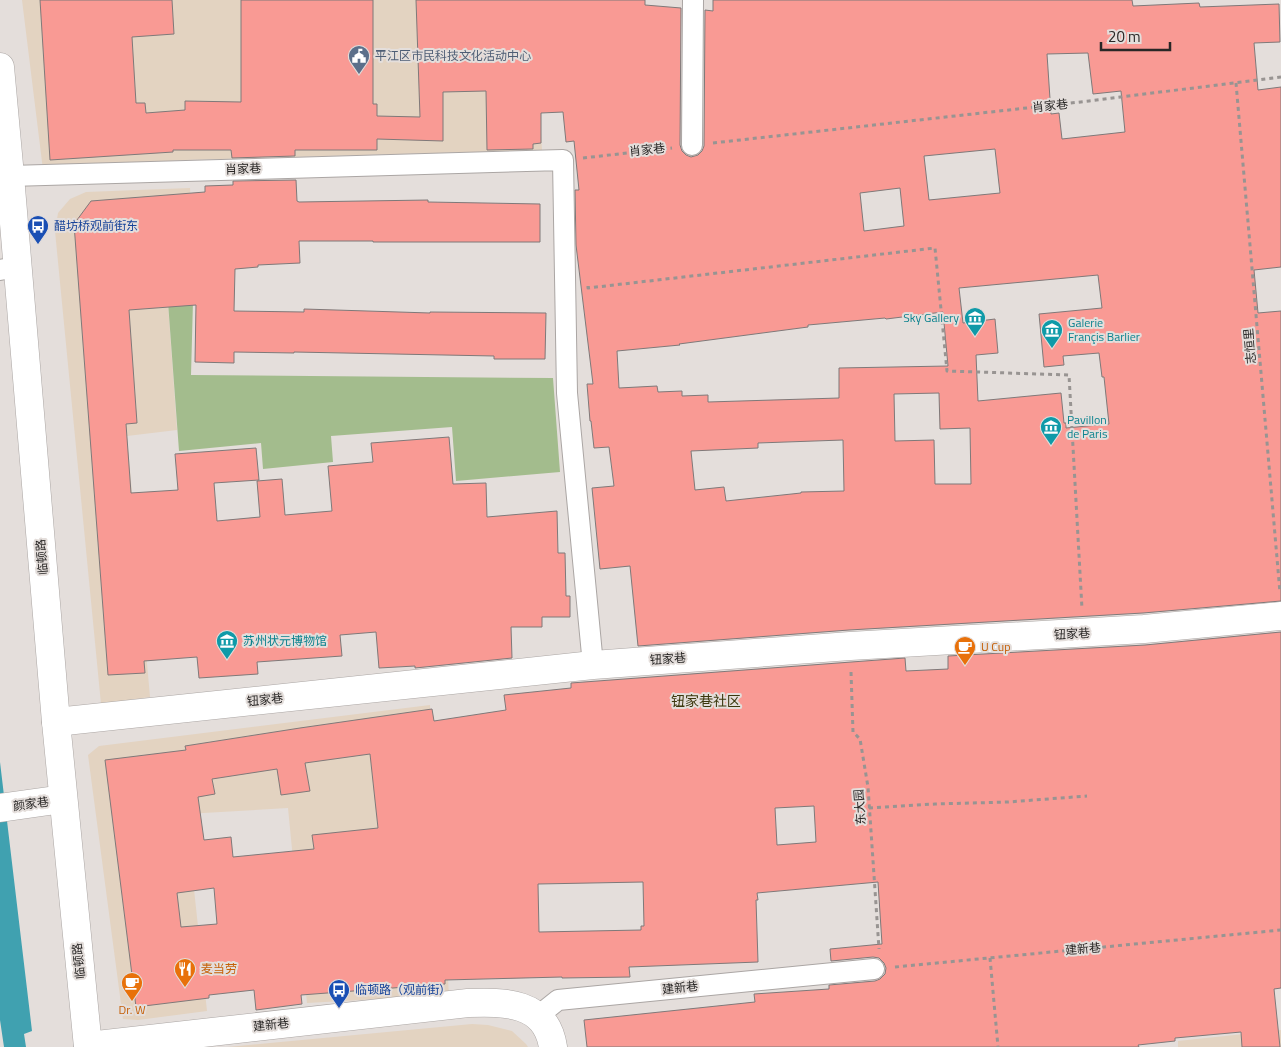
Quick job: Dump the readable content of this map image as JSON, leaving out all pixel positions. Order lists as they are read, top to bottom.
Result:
{
  "streets": {
    "main road": [
      "临顿路",
      "钮家巷",
      "颜家巷",
      "建新巷"
    ],
    "street": ["肖家巷"],
    "path": ["志恒里", "东大园"]
  },
  "crossings": [
    ["肖家巷", "志恒里"],
    ["肖家巷", "临顿路"],
    ["志恒里", "钮家巷"],
    ["临顿路", "钮家巷"],
    ["临顿路", "颜家巷"],
    ["临顿路", "建新巷"],
    ["钮家巷", "东大园"],
    ["东大园", "建新巷"]
  ],
  "districts": ["钮家巷社区"],
  "places": {
    "public building": ["平江区市民科技文化活动中心"],
    "bus stop": ["醋坊桥观前街东", "临顿路（观前街）"],
    "museum": [
      "Sky Gallery",
      "Galerie Françis Barlier",
      "Pavillon de Paris",
      "苏州状元博物馆"
    ],
    "cafe": ["U Cup", "Dr. W"],
    "restaurant": ["麦当劳"]
  },
  "scale_bar": "20 m"
}
